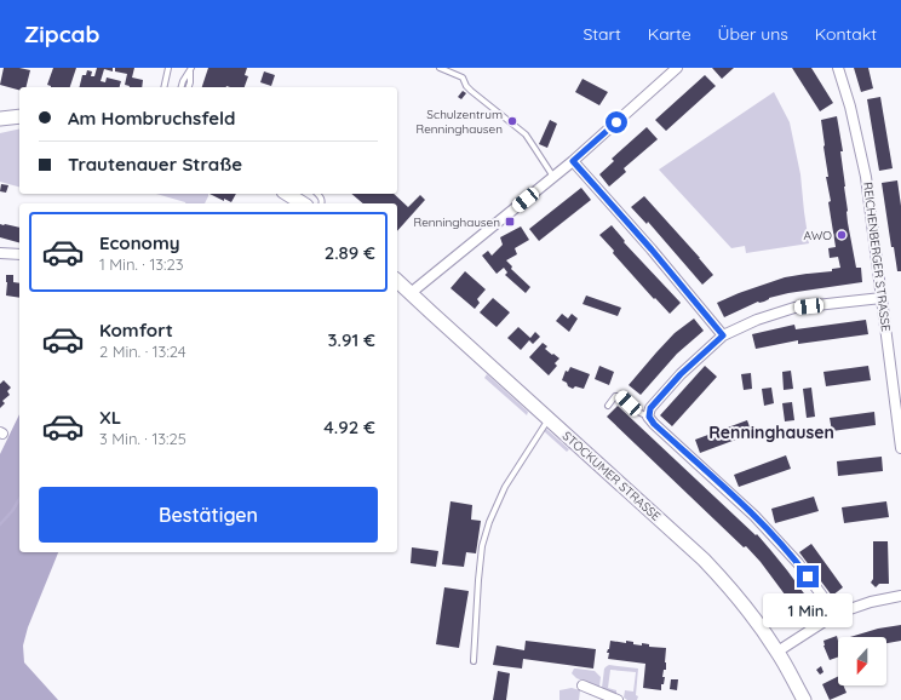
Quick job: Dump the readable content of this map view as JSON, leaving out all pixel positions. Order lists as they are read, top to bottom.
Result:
{
  "streets": {
    "main road": ["STOCKUMER STRASSE"],
    "street": ["REICHENBERGER STRASSE"]
  },
  "districts": ["Renninghausen"],
  "places": {
    "other": ["Schulzentrum Renninghausen", "AWO"],
    "transit": ["Renninghausen"]
  },
  "north": "bottom",
  "page": {
    "header": "Zipcab",
    "nav": [
      "Start",
      "Karte",
      "Über uns",
      "Kontakt"
    ],
    "banner": ["Am Hombruchsfeld", "Trautenauer Straße"],
    "list": [
      {
        "name": "Economy",
        "note": "1 Min. · 13:23",
        "value": "2.89 €"
      },
      {
        "name": "Komfort",
        "note": "2 Min. · 13:24",
        "value": "3.91 €"
      },
      {
        "name": "XL",
        "note": "3 Min. · 13:25",
        "value": "4.92 €"
      }
    ],
    "buttons": "Bestätigen",
    "bubble": "1 Min."
  }
}
